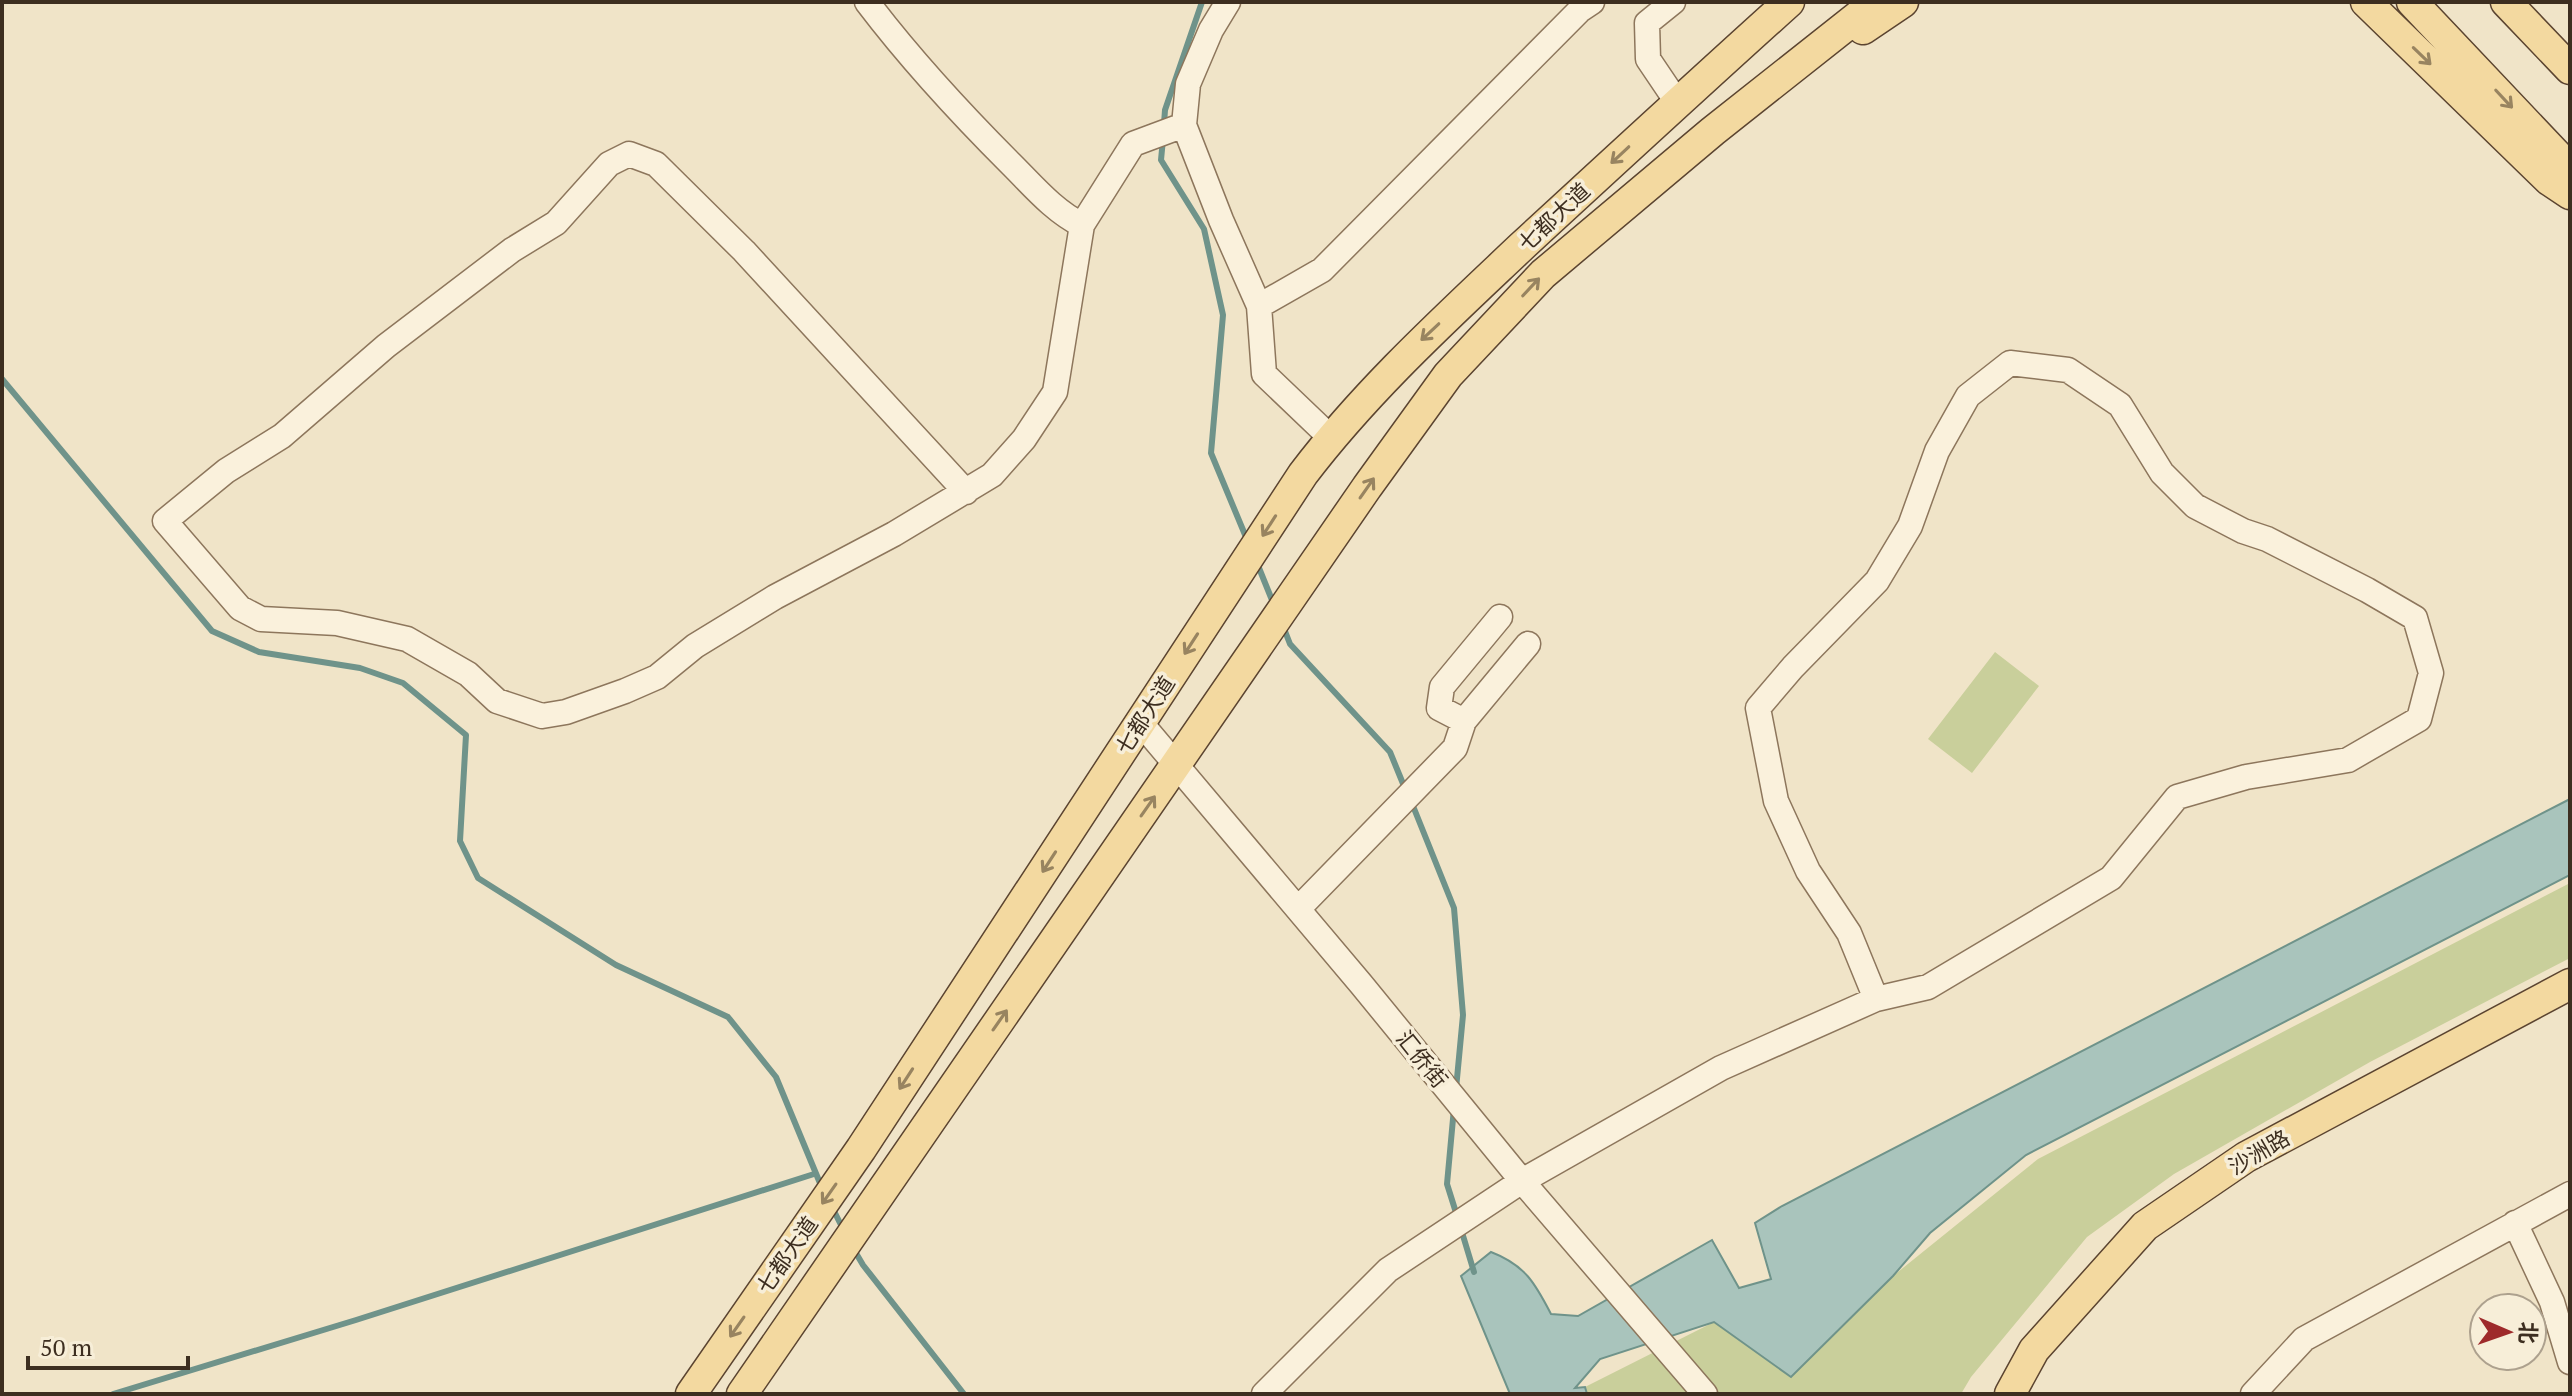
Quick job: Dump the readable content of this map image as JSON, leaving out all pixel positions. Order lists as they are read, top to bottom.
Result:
{
  "streets": {
    "main road": ["七都大道", "沙洲路"],
    "street": ["汇侨街"]
  },
  "crossings": [
    ["七都大道", "汇侨街"]
  ],
  "scale_bar": "50 m",
  "north": "right"
}
